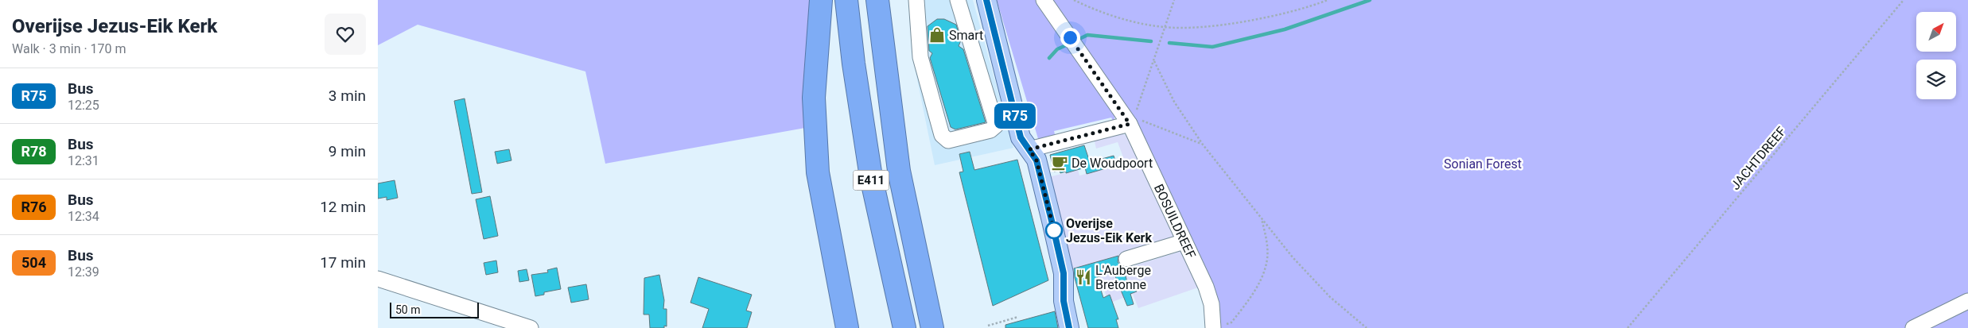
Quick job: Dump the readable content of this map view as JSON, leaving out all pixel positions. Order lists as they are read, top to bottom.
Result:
{
  "streets": {
    "highway": ["E411"],
    "street": ["BOSUILDREEF"],
    "path": ["JACHTDREEF"]
  },
  "parks": ["Sonian Forest"],
  "places": {
    "shop": ["Smart"],
    "cafe": ["De Woudpoort"],
    "other": ["Overijse Jezus-Eik Kerk"],
    "restaurant": ["L'Auberge Bretonne"]
  },
  "lines": ["bus line R75"],
  "scale_bar": "50 m",
  "north": "top right",
  "page": {
    "heading": ["Overijse Jezus-Eik Kerk", "Walk · 3 min · 170 m"],
    "on_map": "R75",
    "list": [
      {
        "mark": "R75",
        "name": "Bus",
        "note": "12:25",
        "value": "3 min"
      },
      {
        "mark": "R78",
        "name": "Bus",
        "note": "12:31",
        "value": "9 min"
      },
      {
        "mark": "R76",
        "name": "Bus",
        "note": "12:34",
        "value": "12 min"
      },
      {
        "mark": "504",
        "name": "Bus",
        "note": "12:39",
        "value": "17 min"
      }
    ],
    "scale": "50 m"
  }
}
